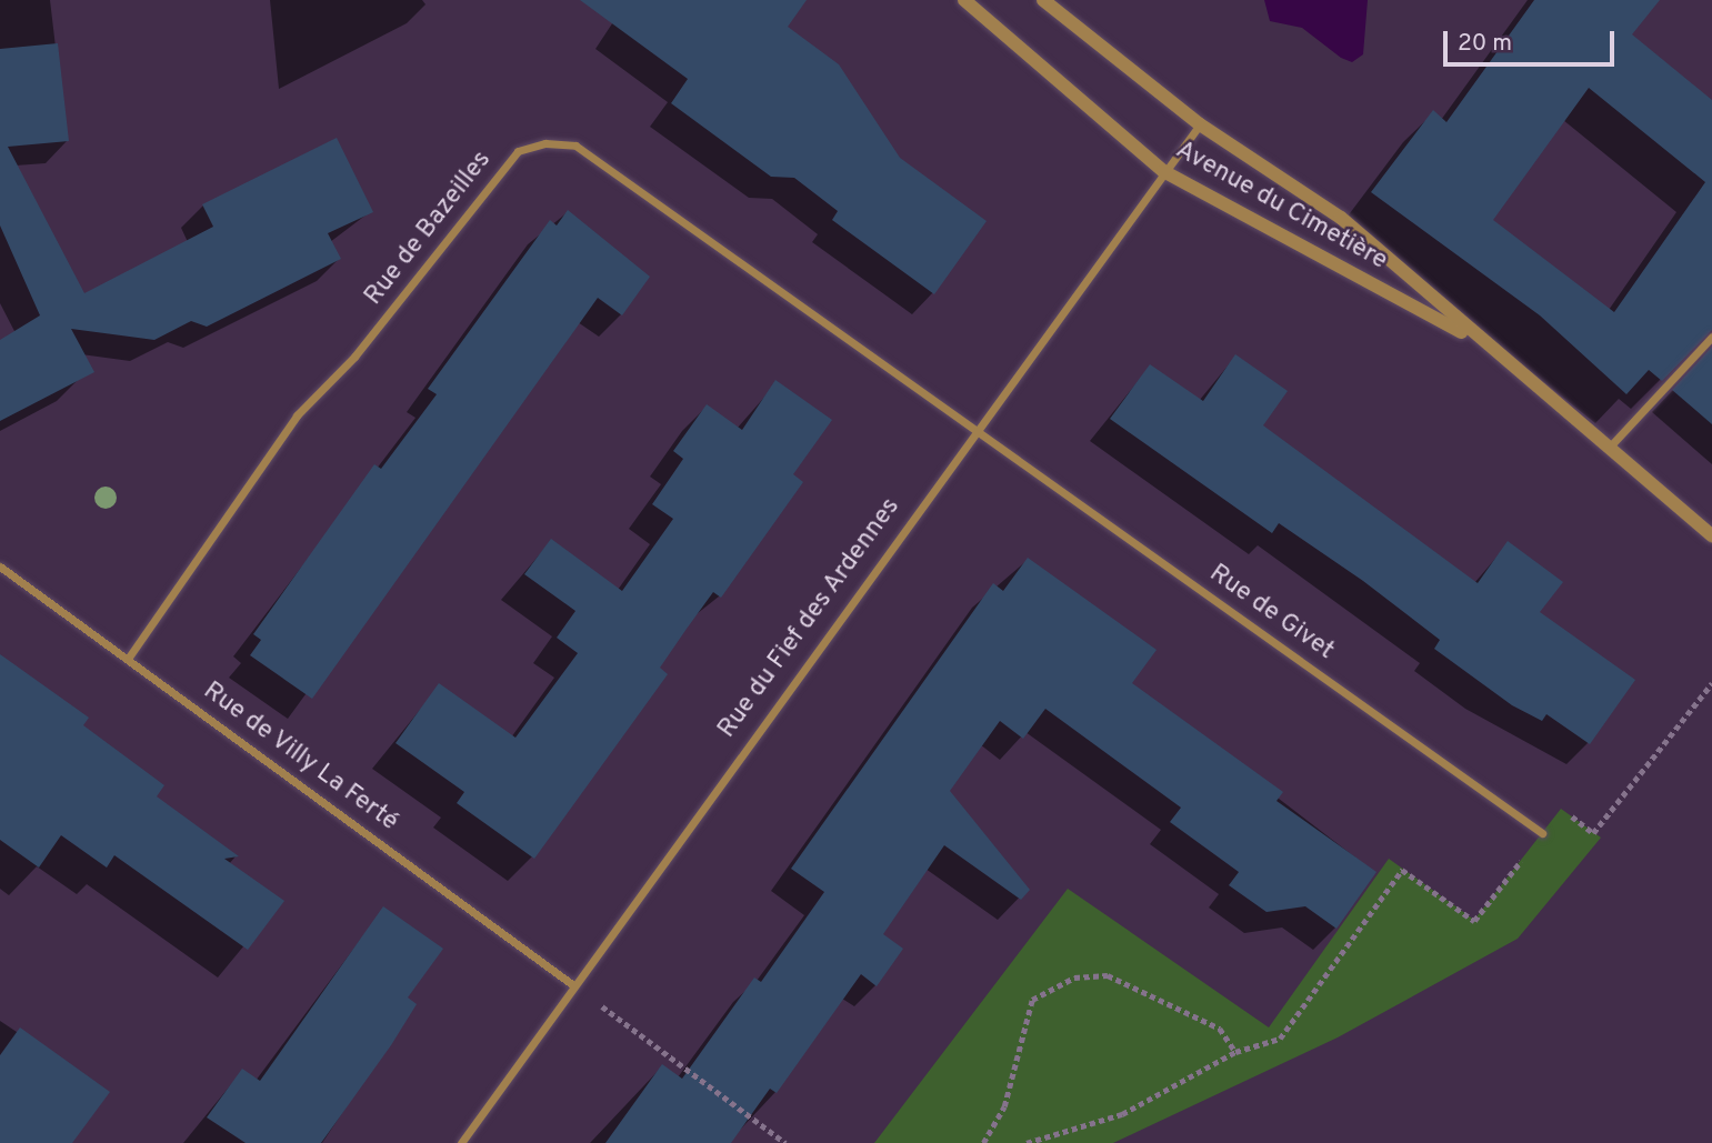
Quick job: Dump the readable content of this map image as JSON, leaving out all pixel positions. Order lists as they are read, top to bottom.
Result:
{
  "streets": {
    "street": [
      "Avenue du Cimetière",
      "Rue de Bazeilles",
      "Rue de Givet",
      "Rue du Fief des Ardennes",
      "Rue de Villy La Ferté"
    ]
  },
  "crossings": [
    ["Avenue du Cimetière", "Rue du Fief des Ardennes"],
    ["Rue de Bazeilles", "Rue de Givet"],
    ["Rue de Bazeilles", "Rue du Fief des Ardennes"],
    ["Rue de Bazeilles", "Rue de Villy La Ferté"],
    ["Rue de Givet", "Rue du Fief des Ardennes"],
    ["Rue du Fief des Ardennes", "Rue de Villy La Ferté"]
  ],
  "scale_bar": "20 m"
}
